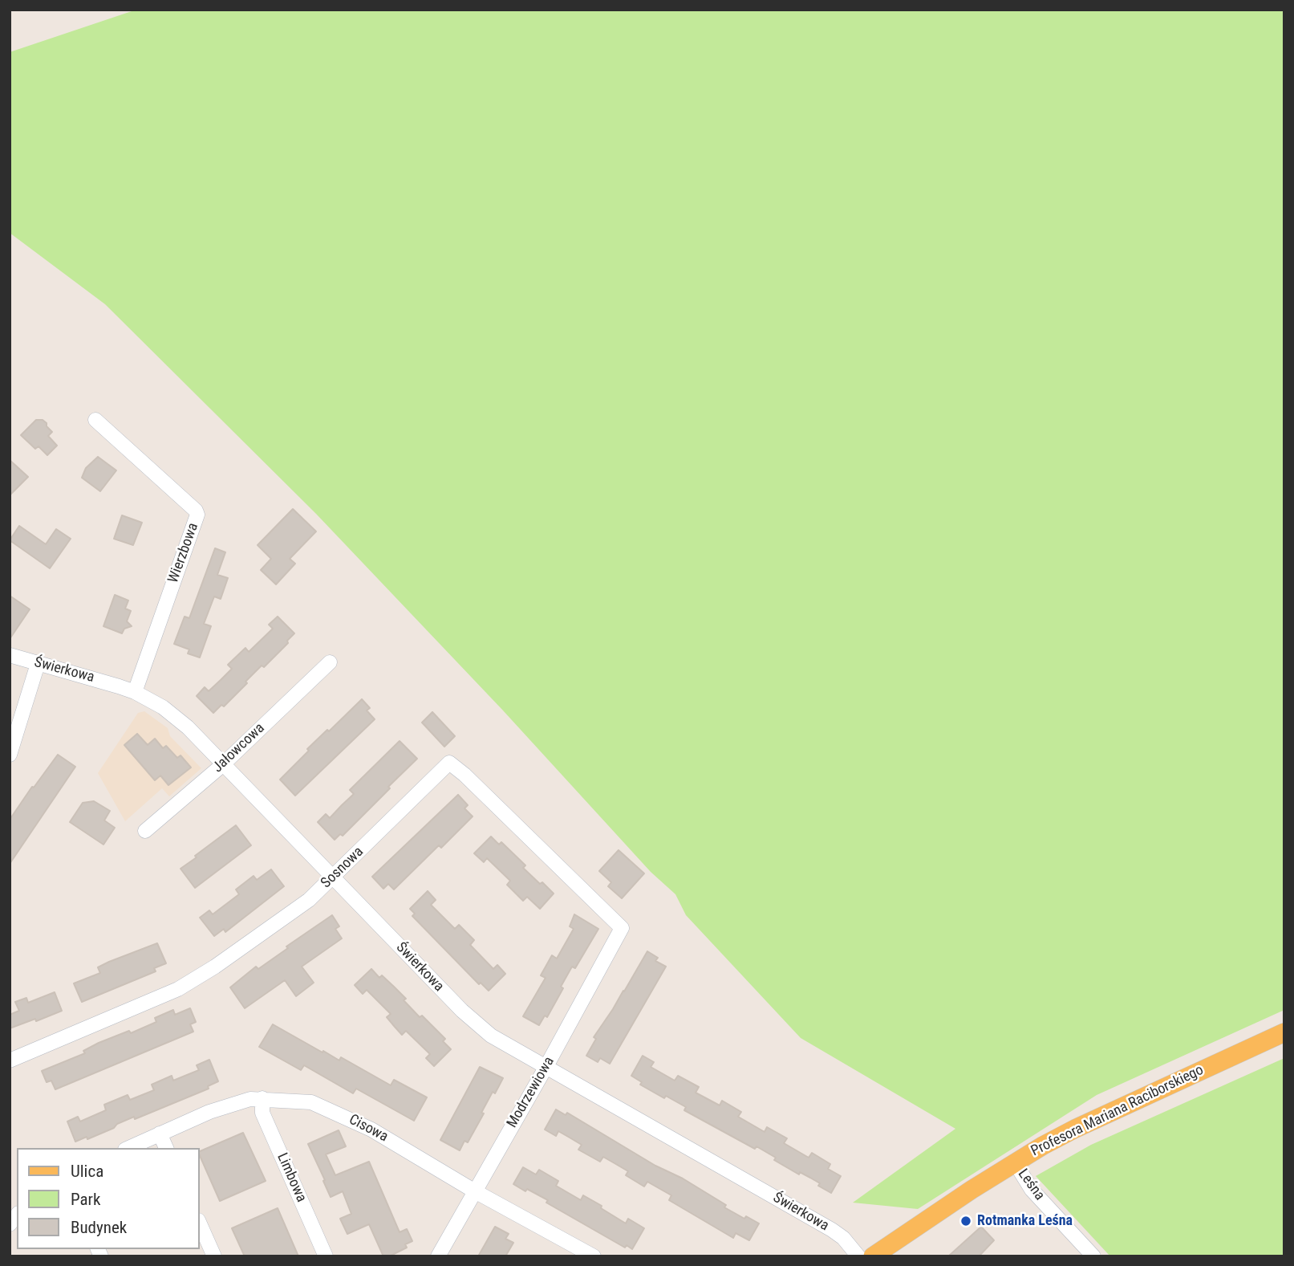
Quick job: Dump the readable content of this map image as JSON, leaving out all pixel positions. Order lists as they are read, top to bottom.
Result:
{
  "streets": {
    "main road": ["Profesora Mariana Raciborskiego"],
    "street": [
      "Wierzbowa",
      "Świerkowa",
      "Jałowcowa",
      "Sosnowa",
      "Modrzewiowa",
      "Cisowa",
      "Limbowa",
      "Leśna"
    ]
  },
  "crossings": [
    ["Wierzbowa", "Świerkowa"],
    ["Świerkowa", "Jałowcowa"],
    ["Świerkowa", "Sosnowa"],
    ["Świerkowa", "Modrzewiowa"],
    ["Sosnowa", "Modrzewiowa"],
    ["Modrzewiowa", "Cisowa"],
    ["Profesora Mariana Raciborskiego", "Leśna"],
    ["Cisowa", "Limbowa"]
  ],
  "places": ["Rotmanka Leśna"],
  "legend": ["Ulica", "Park", "Budynek"]
}
